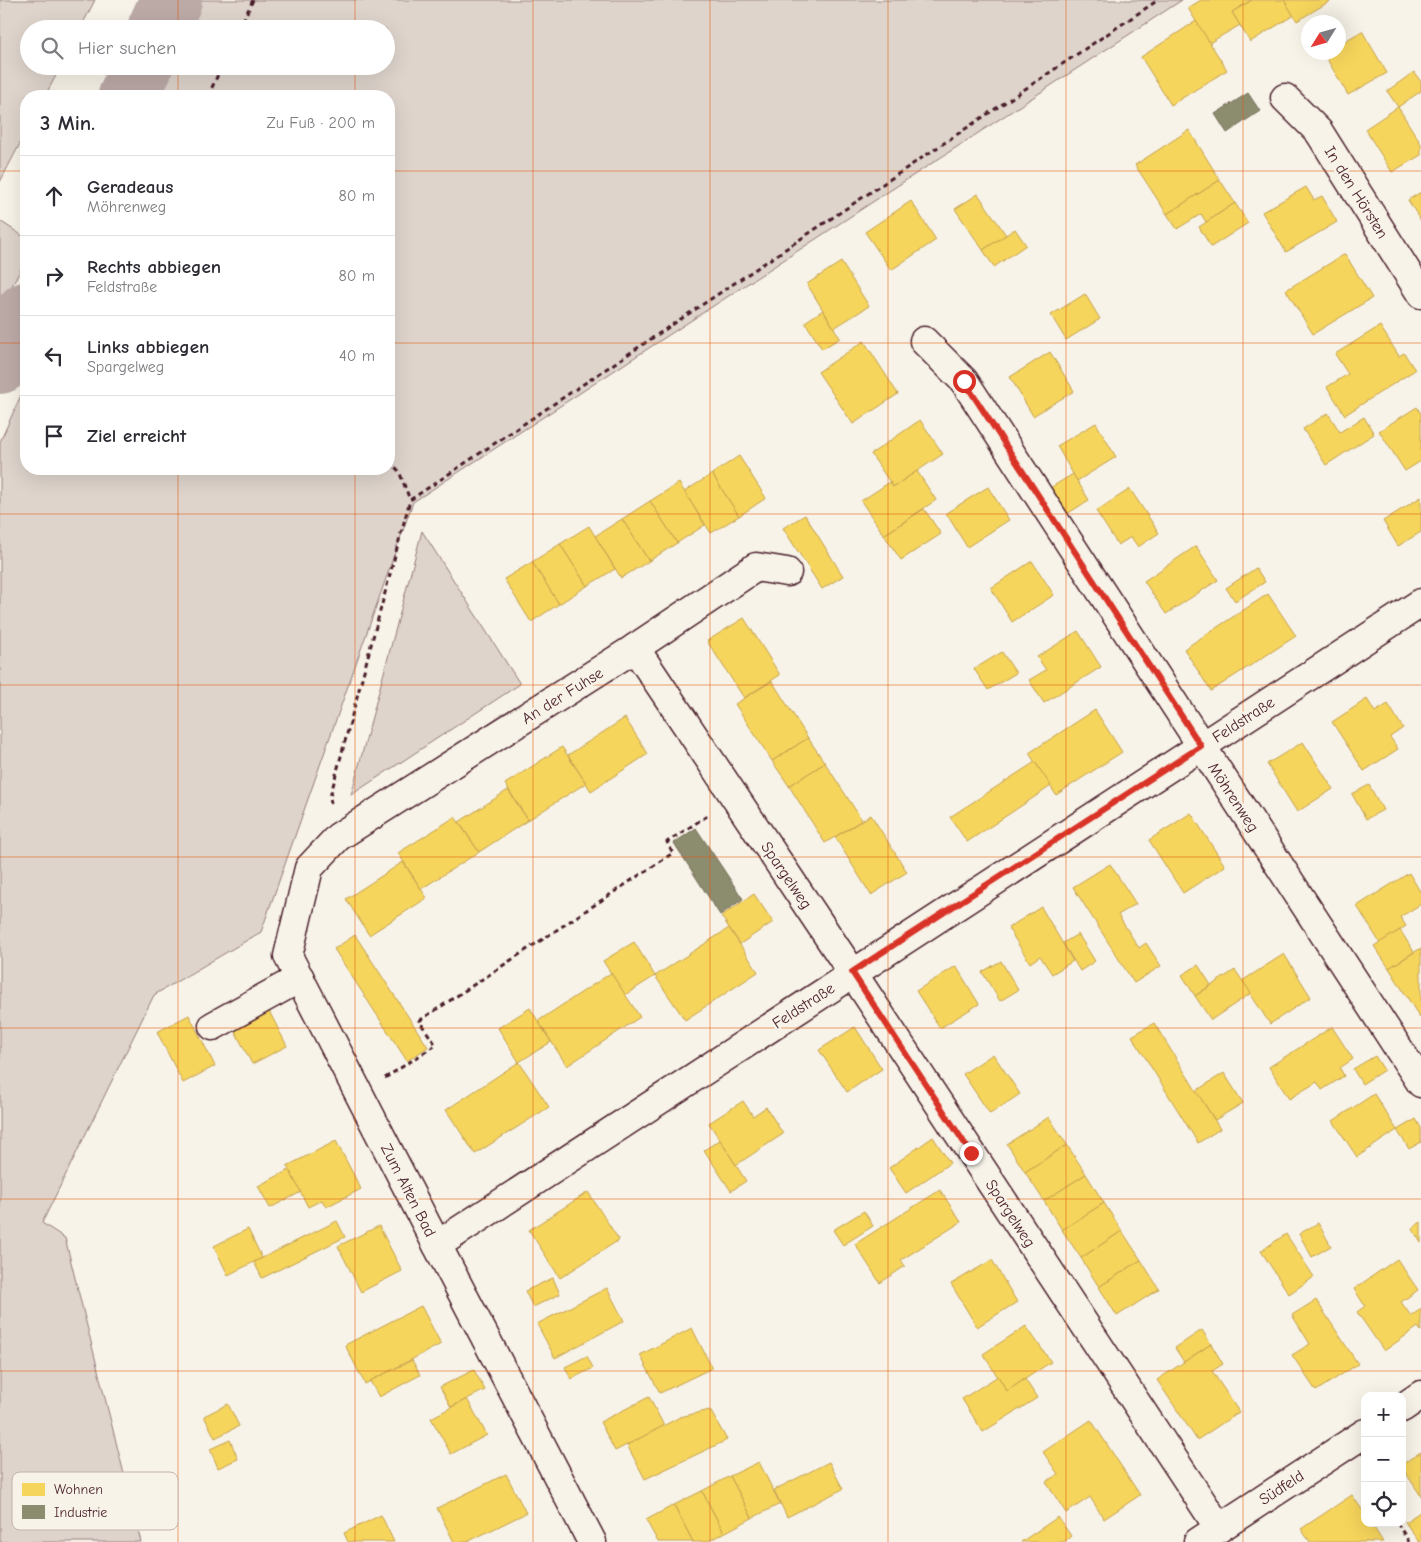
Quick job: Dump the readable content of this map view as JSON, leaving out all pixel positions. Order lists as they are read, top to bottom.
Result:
{
  "streets": {
    "street": [
      "In den Hörsten",
      "An der Fuhse",
      "Feldstraße",
      "Möhrenweg",
      "Spargelweg",
      "Zum Alten Bad",
      "Südfeld"
    ]
  },
  "crossings": [
    ["An der Fuhse", "Spargelweg"],
    ["An der Fuhse", "Zum Alten Bad"],
    ["Feldstraße", "Möhrenweg"],
    ["Feldstraße", "Spargelweg"],
    ["Feldstraße", "Zum Alten Bad"],
    ["Spargelweg", "Südfeld"]
  ],
  "legend": ["Wohnen", "Industrie"],
  "north": "bottom left",
  "page": {
    "search": "Hier suchen",
    "heading": ["3 Min.", "Zu Fuß · 200 m"],
    "list": [
      ["Geradeaus", "Möhrenweg", "80 m"],
      ["Rechts abbiegen", "Feldstraße", "80 m"],
      ["Links abbiegen", "Spargelweg", "40 m"],
      "Ziel erreicht"
    ],
    "map_buttons": ["+", "−"]
  }
}
